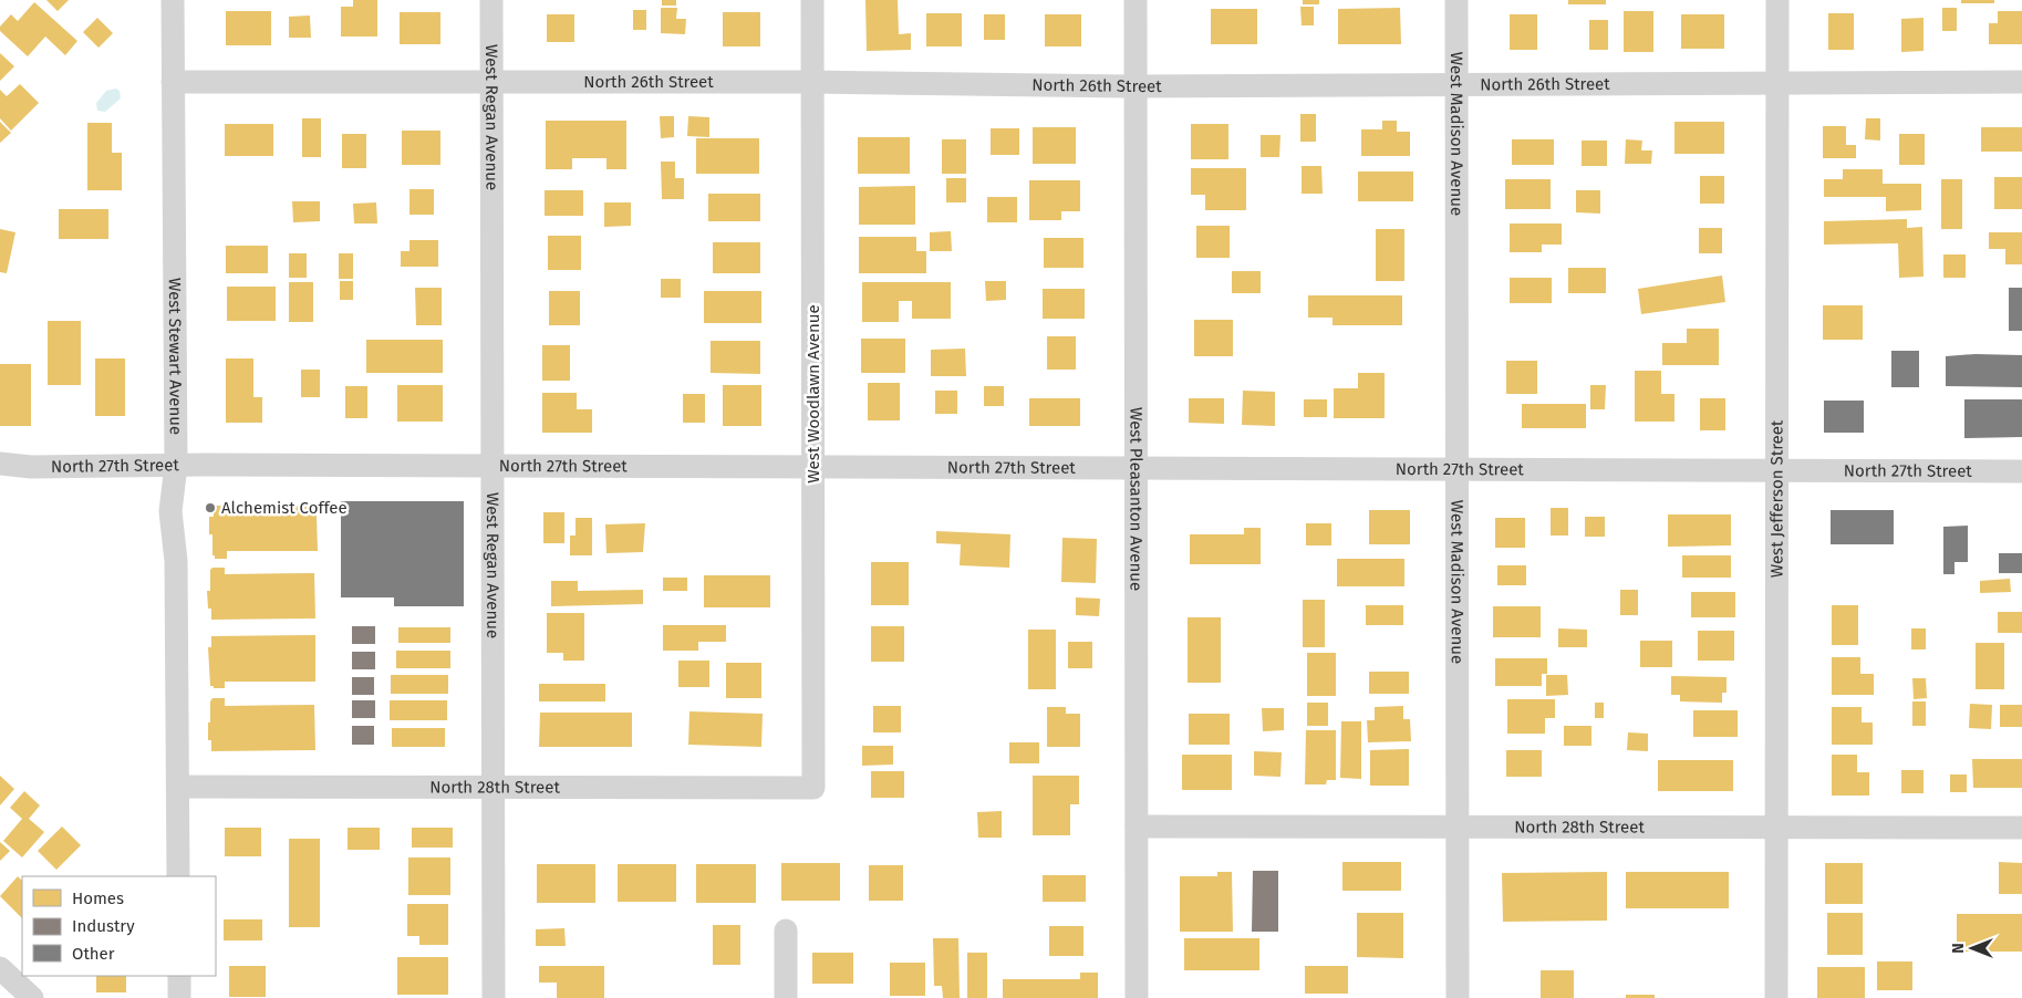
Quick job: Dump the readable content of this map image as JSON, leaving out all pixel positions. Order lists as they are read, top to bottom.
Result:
{
  "streets": {
    "street": [
      "North 26th Street",
      "West Regan Avenue",
      "West Madison Avenue",
      "West Stewart Avenue",
      "West Woodlawn Avenue",
      "North 27th Street",
      "West Pleasanton Avenue",
      "West Jefferson Street",
      "North 28th Street"
    ]
  },
  "crossings": [
    ["North 26th Street", "West Regan Avenue"],
    ["North 26th Street", "West Madison Avenue"],
    ["North 26th Street", "West Stewart Avenue"],
    ["North 26th Street", "West Woodlawn Avenue"],
    ["North 26th Street", "West Pleasanton Avenue"],
    ["North 26th Street", "West Jefferson Street"],
    ["West Regan Avenue", "North 27th Street"],
    ["West Regan Avenue", "North 28th Street"],
    ["West Madison Avenue", "North 27th Street"],
    ["West Madison Avenue", "North 28th Street"],
    ["West Stewart Avenue", "North 27th Street"],
    ["West Stewart Avenue", "North 28th Street"],
    ["West Woodlawn Avenue", "North 27th Street"],
    ["West Woodlawn Avenue", "North 28th Street"],
    ["North 27th Street", "West Pleasanton Avenue"],
    ["North 27th Street", "West Jefferson Street"],
    ["West Pleasanton Avenue", "North 28th Street"],
    ["West Jefferson Street", "North 28th Street"]
  ],
  "places": ["Alchemist Coffee"],
  "legend": ["Homes", "Industry", "Other"],
  "north": "left"
}
